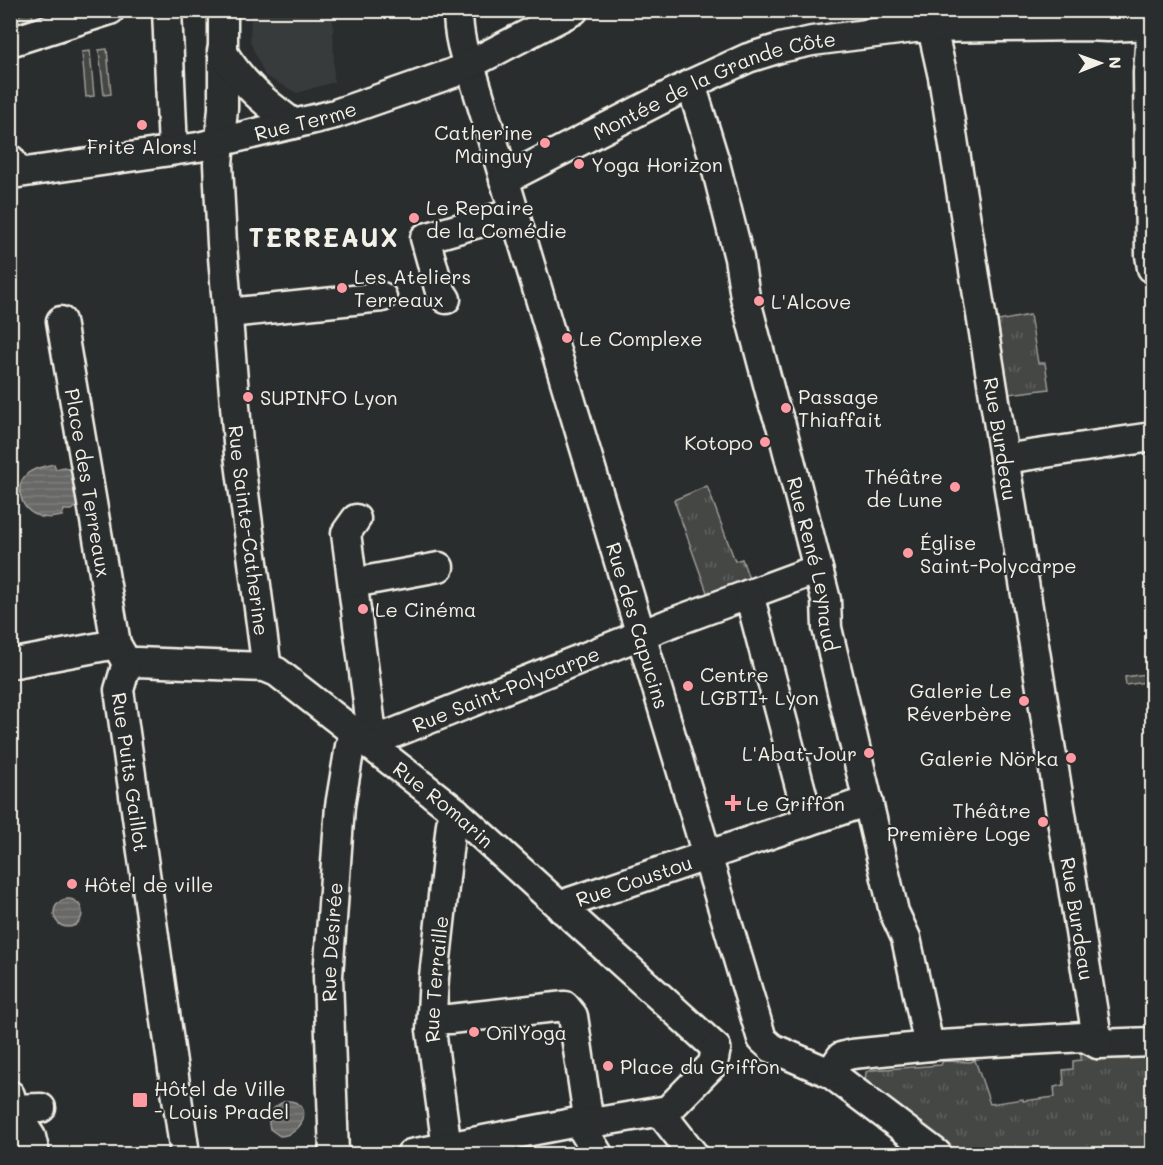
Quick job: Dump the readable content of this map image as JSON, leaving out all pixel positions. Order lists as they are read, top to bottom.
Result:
{
  "streets": {
    "street": [
      "Montée de la Grande Côte",
      "Rue Terme",
      "Rue Burdeau",
      "Place des Terreaux",
      "Rue Sainte-Catherine",
      "Rue René Leynaud",
      "Rue des Capucins",
      "Rue Saint-Polycarpe",
      "Rue Puits Gaillot",
      "Rue Romarin",
      "Rue Coustou",
      "Rue Désirée",
      "Rue Terraille"
    ]
  },
  "crossings": [
    ["Montée de la Grande Côte", "Rue Burdeau"],
    ["Montée de la Grande Côte", "Rue René Leynaud"],
    ["Montée de la Grande Côte", "Rue des Capucins"],
    ["Rue Terme", "Rue Sainte-Catherine"],
    ["Rue Terme", "Rue des Capucins"],
    ["Place des Terreaux", "Rue Puits Gaillot"],
    ["Place des Terreaux", "Rue Romarin"],
    ["Rue Sainte-Catherine", "Rue Romarin"],
    ["Rue René Leynaud", "Rue Saint-Polycarpe"],
    ["Rue René Leynaud", "Rue Coustou"],
    ["Rue des Capucins", "Rue Saint-Polycarpe"],
    ["Rue des Capucins", "Rue Coustou"],
    ["Rue Saint-Polycarpe", "Rue Romarin"],
    ["Rue Saint-Polycarpe", "Rue Désirée"],
    ["Rue Puits Gaillot", "Rue Romarin"],
    ["Rue Romarin", "Rue Coustou"],
    ["Rue Romarin", "Rue Désirée"],
    ["Rue Romarin", "Rue Terraille"]
  ],
  "districts": ["TERREAUX"],
  "places": {
    "other": [
      "Frite Alors!",
      "Catherine Mainguy",
      "Yoga Horizon",
      "Le Repaire de la Comédie",
      "Les Ateliers Terreaux",
      "L'Alcove",
      "Le Complexe",
      "SUPINFO Lyon",
      "Passage Thiaffait",
      "Kotopo",
      "Théâtre de Lune",
      "Église Saint-Polycarpe",
      "Le Cinéma",
      "Centre LGBTI+ Lyon",
      "Galerie Le Réverbère",
      "L'Abat-Jour",
      "Galerie Nörka",
      "Théâtre Première Loge",
      "Hôtel de ville",
      "OnlYoga",
      "Place du Griffon"
    ],
    "health": ["Le Griffon"],
    "transit": ["Hôtel de Ville - Louis Pradel"]
  },
  "north": "right"
}
